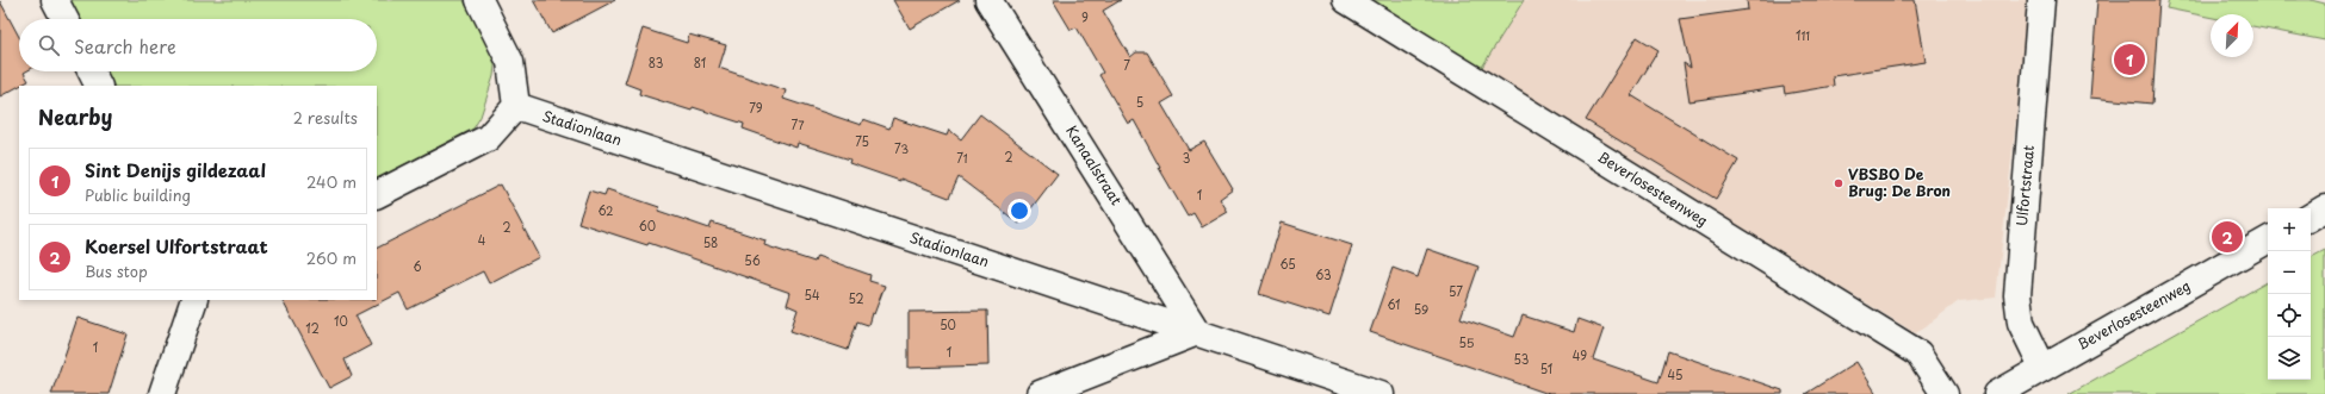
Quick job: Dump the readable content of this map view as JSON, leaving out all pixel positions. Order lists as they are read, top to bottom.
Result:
{
  "streets": {
    "street": [
      "Stadionlaan",
      "Kanaalstraat",
      "Ulfortstraat",
      "Beverlosesteenweg"
    ]
  },
  "crossings": [
    ["Stadionlaan", "Kanaalstraat"],
    ["Ulfortstraat", "Beverlosesteenweg"]
  ],
  "places": ["VBSBO De Brug: De Bron"],
  "house_numbers": [
    "9",
    "111",
    "83",
    "81",
    "7",
    "5",
    "79",
    "77",
    "75",
    "73",
    "2",
    "71",
    "3",
    "1",
    "62",
    "60",
    "2",
    "4",
    "58",
    "56",
    "65",
    "6",
    "63",
    "57",
    "54",
    "52",
    "61",
    "59",
    "10",
    "50",
    "12",
    "55",
    "1",
    "1",
    "49",
    "53",
    "51",
    "45"
  ],
  "north": "top right",
  "page": {
    "search": "Search here",
    "pins": ["1", "2"],
    "heading": ["Nearby", "2 results"],
    "list": [
      {
        "mark": "1",
        "name": "Sint Denijs gildezaal",
        "note": "Public building",
        "value": "240 m"
      },
      {
        "mark": "2",
        "name": "Koersel Ulfortstraat",
        "note": "Bus stop",
        "value": "260 m"
      }
    ],
    "map_buttons": ["+", "−"]
  }
}
